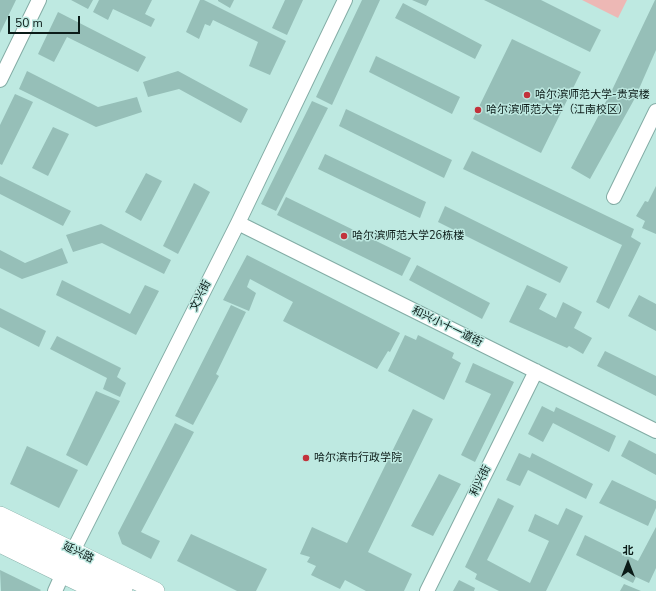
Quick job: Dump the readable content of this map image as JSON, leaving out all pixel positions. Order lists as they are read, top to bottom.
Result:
{
  "streets": {
    "main road": ["延兴路"],
    "street": ["文兴街", "和兴小十一道街", "利兴街"]
  },
  "crossings": [
    ["文兴街", "和兴小十一道街"],
    ["文兴街", "延兴路"],
    ["和兴小十一道街", "利兴街"]
  ],
  "places": [
    "哈尔滨师范大学-贵宾楼",
    "哈尔滨师范大学（江南校区）",
    "哈尔滨师范大学26栋楼",
    "哈尔滨市行政学院"
  ],
  "scale_bar": "50 m",
  "north": "top"
}
